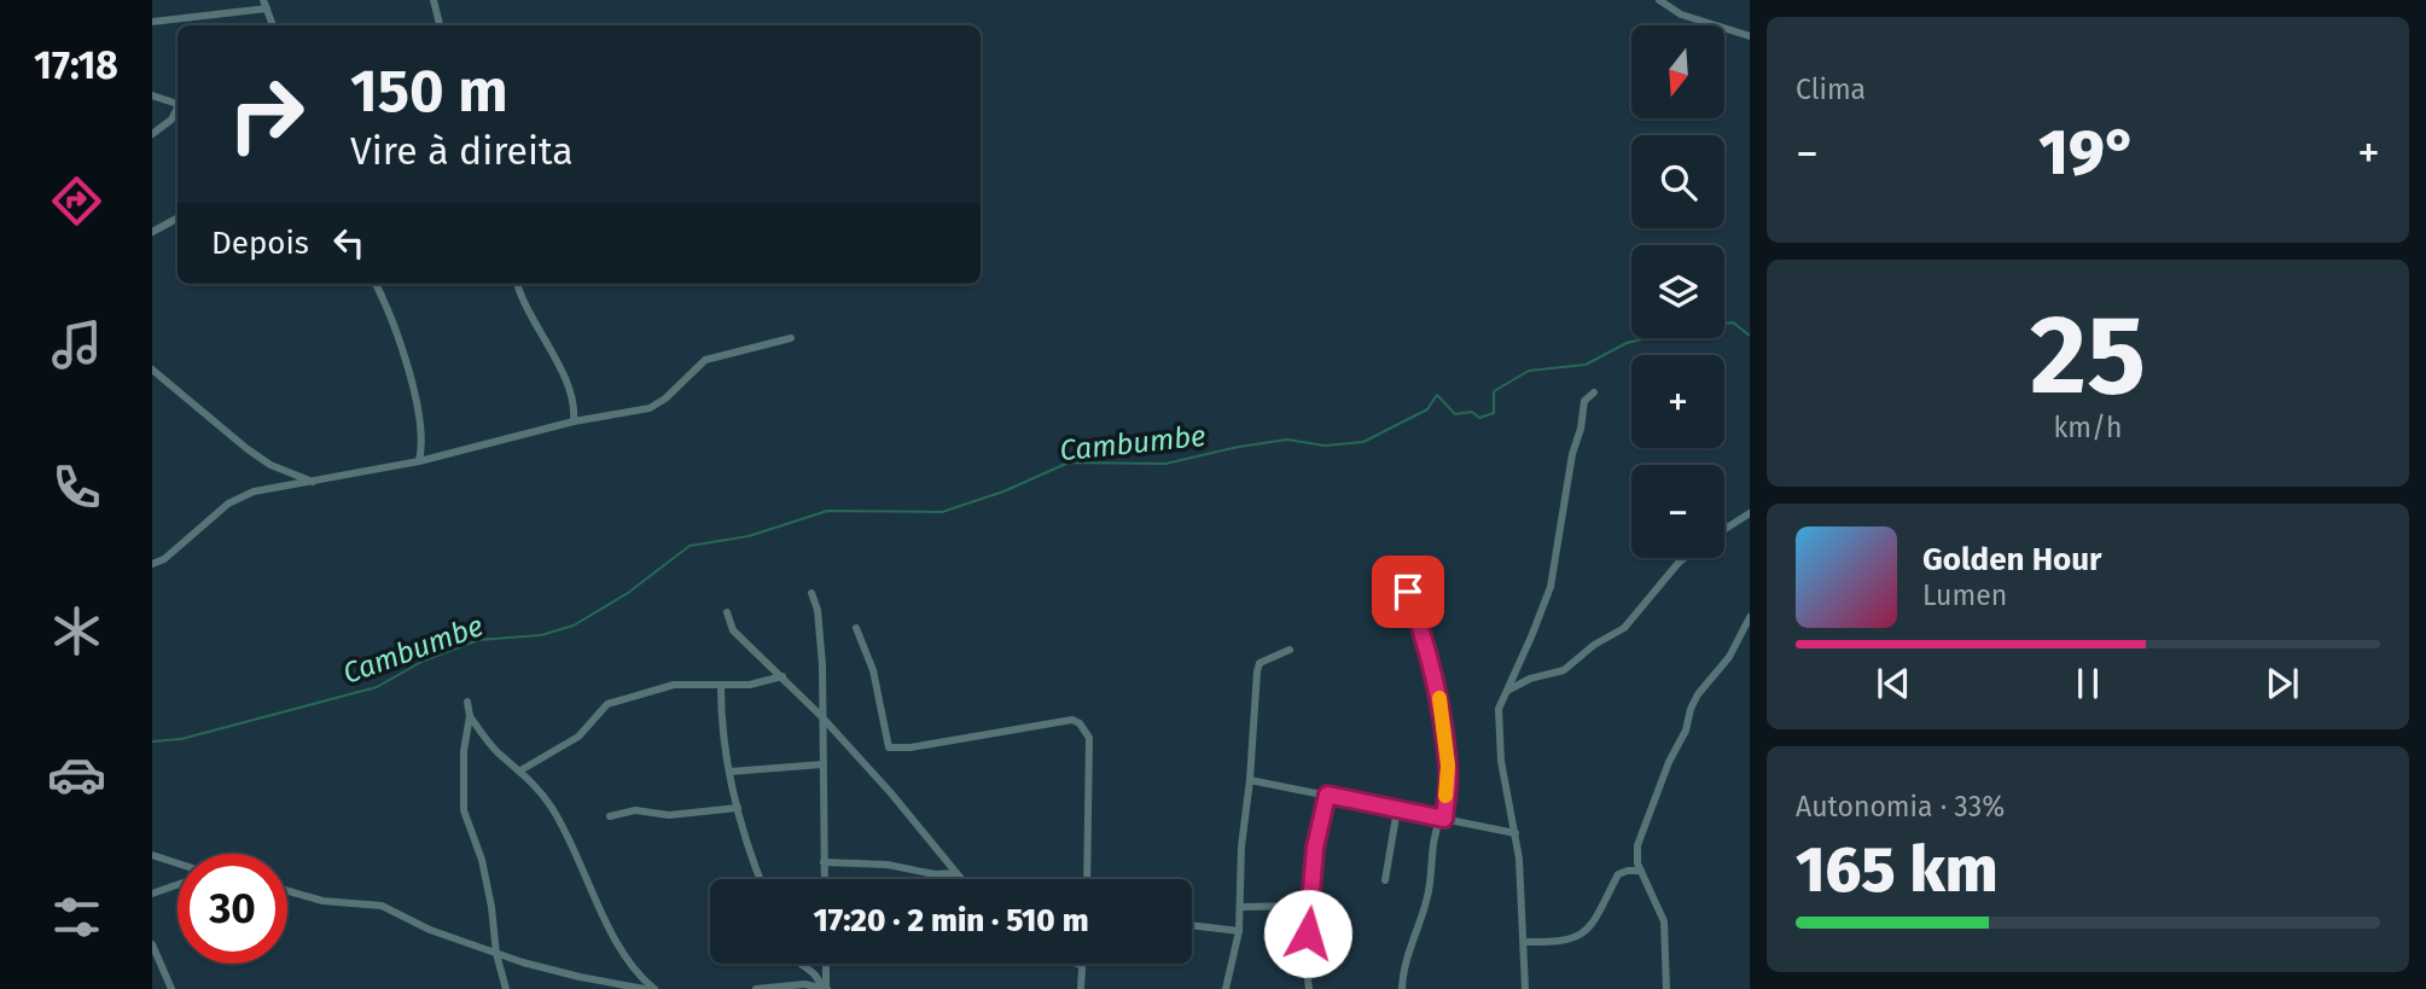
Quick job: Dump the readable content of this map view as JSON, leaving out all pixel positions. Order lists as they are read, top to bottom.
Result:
{
  "water": ["Cambumbe"],
  "north": "bottom",
  "page": {
    "tabs": "17:18",
    "tile": [
      "Clima",
      ["25", "km/h"],
      ["Autonomia · 33%", "165 km"]
    ],
    "map_buttons": ["+", "−"],
    "turn": ["150 m", "Vire à direita"],
    "heat": ["−", "19°", "+"],
    "then": "Depois",
    "song": ["Golden Hour", "Lumen"],
    "limit": "30",
    "trip": "17:20 · 2 min · 510 m"
  }
}
